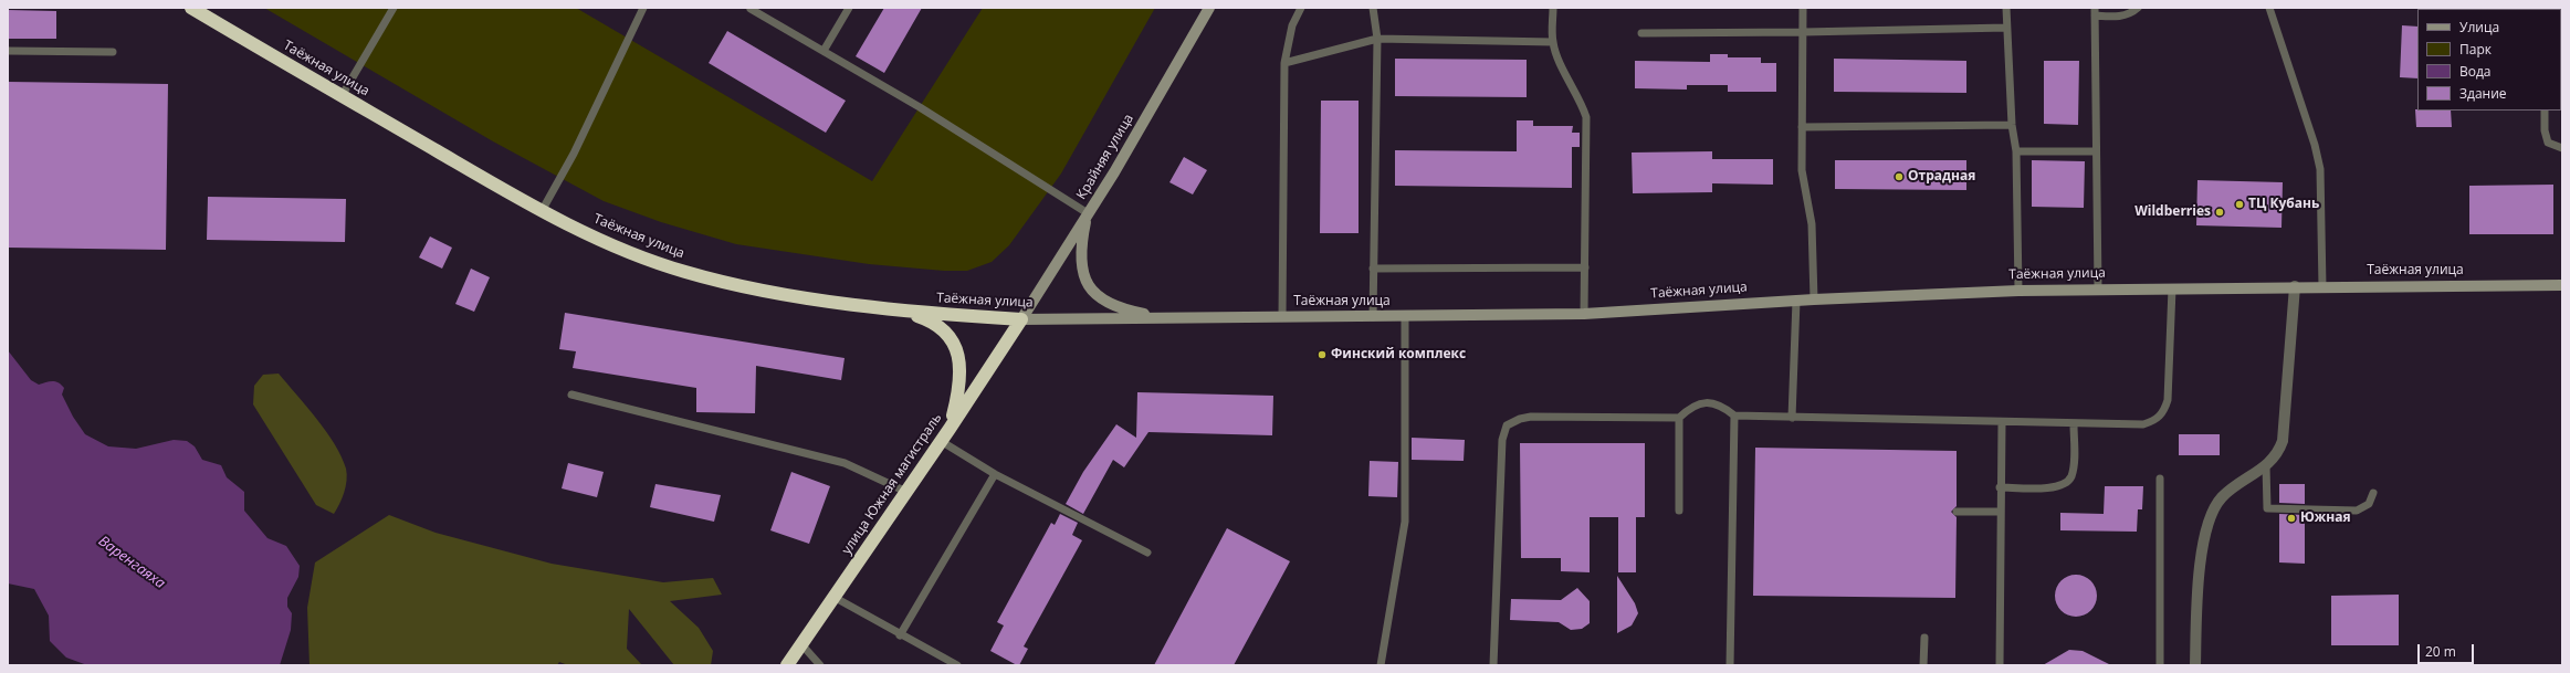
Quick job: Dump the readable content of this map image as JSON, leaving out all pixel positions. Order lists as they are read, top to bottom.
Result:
{
  "streets": {
    "highway": ["Таёжная улица", "улица Южная магистраль"],
    "street": ["Крайняя улица"]
  },
  "crossings": [
    ["Таёжная улица", "Крайняя улица"],
    ["Таёжная улица", "улица Южная магистраль"],
    ["Крайняя улица", "улица Южная магистраль"]
  ],
  "water": ["Варенгаяха"],
  "places": [
    "Отрадная",
    "ТЦ Кубань",
    "Wildberries",
    "Финский комплекс",
    "Южная"
  ],
  "legend": [
    "Улица",
    "Парк",
    "Вода",
    "Здание"
  ],
  "scale_bar": "20 m"
}
